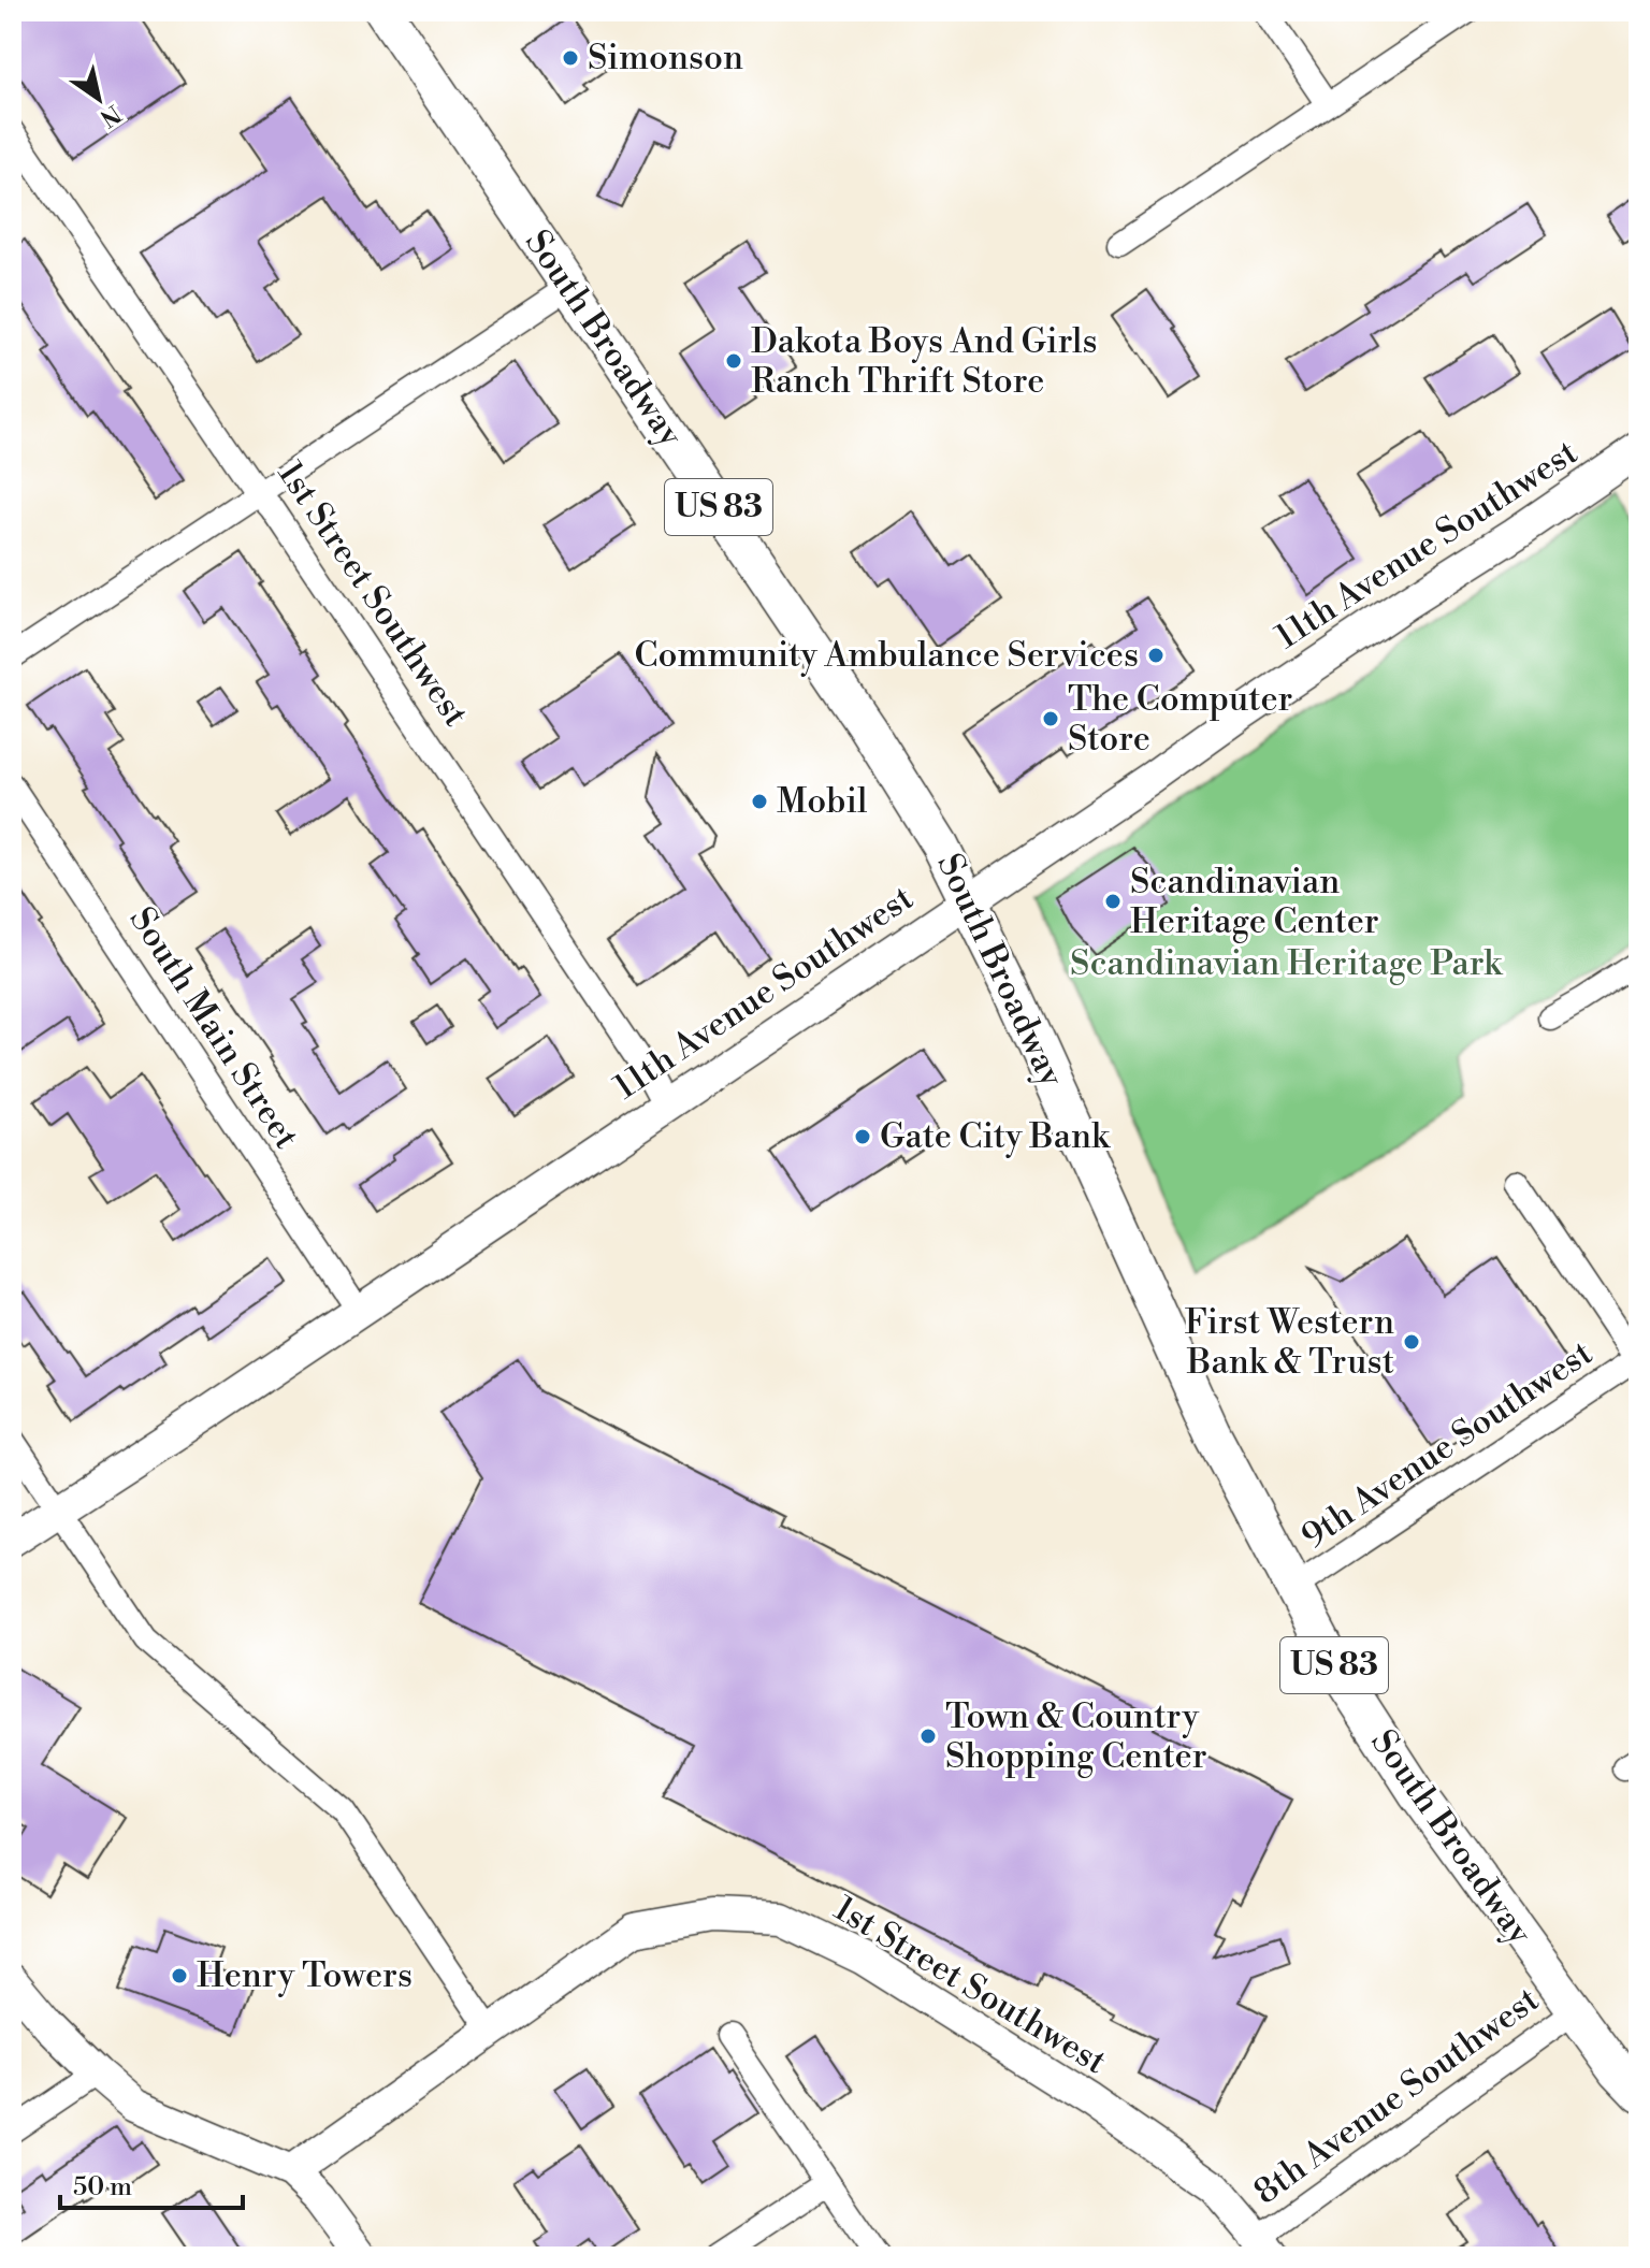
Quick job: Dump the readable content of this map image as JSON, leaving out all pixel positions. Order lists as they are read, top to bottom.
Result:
{
  "streets": {
    "main road": ["South Broadway", "US 83"],
    "street": [
      "11th Avenue Southwest",
      "1st Street Southwest",
      "South Main Street",
      "9th Avenue Southwest",
      "8th Avenue Southwest"
    ]
  },
  "crossings": [
    ["South Broadway", "11th Avenue Southwest"],
    ["South Broadway", "9th Avenue Southwest"],
    ["South Broadway", "8th Avenue Southwest"],
    ["11th Avenue Southwest", "1st Street Southwest"],
    ["11th Avenue Southwest", "South Main Street"],
    ["1st Street Southwest", "8th Avenue Southwest"]
  ],
  "parks": ["Scandinavian Heritage Park"],
  "places": [
    "Simonson",
    "Dakota Boys And Girls Ranch Thrift Store",
    "Community Ambulance Services",
    "The Computer Store",
    "Mobil",
    "Scandinavian Heritage Center",
    "Gate City Bank",
    "First Western Bank & Trust",
    "Town & Country Shopping Center",
    "Henry Towers"
  ],
  "scale_bar": "50 m",
  "north": "bottom right"
}
